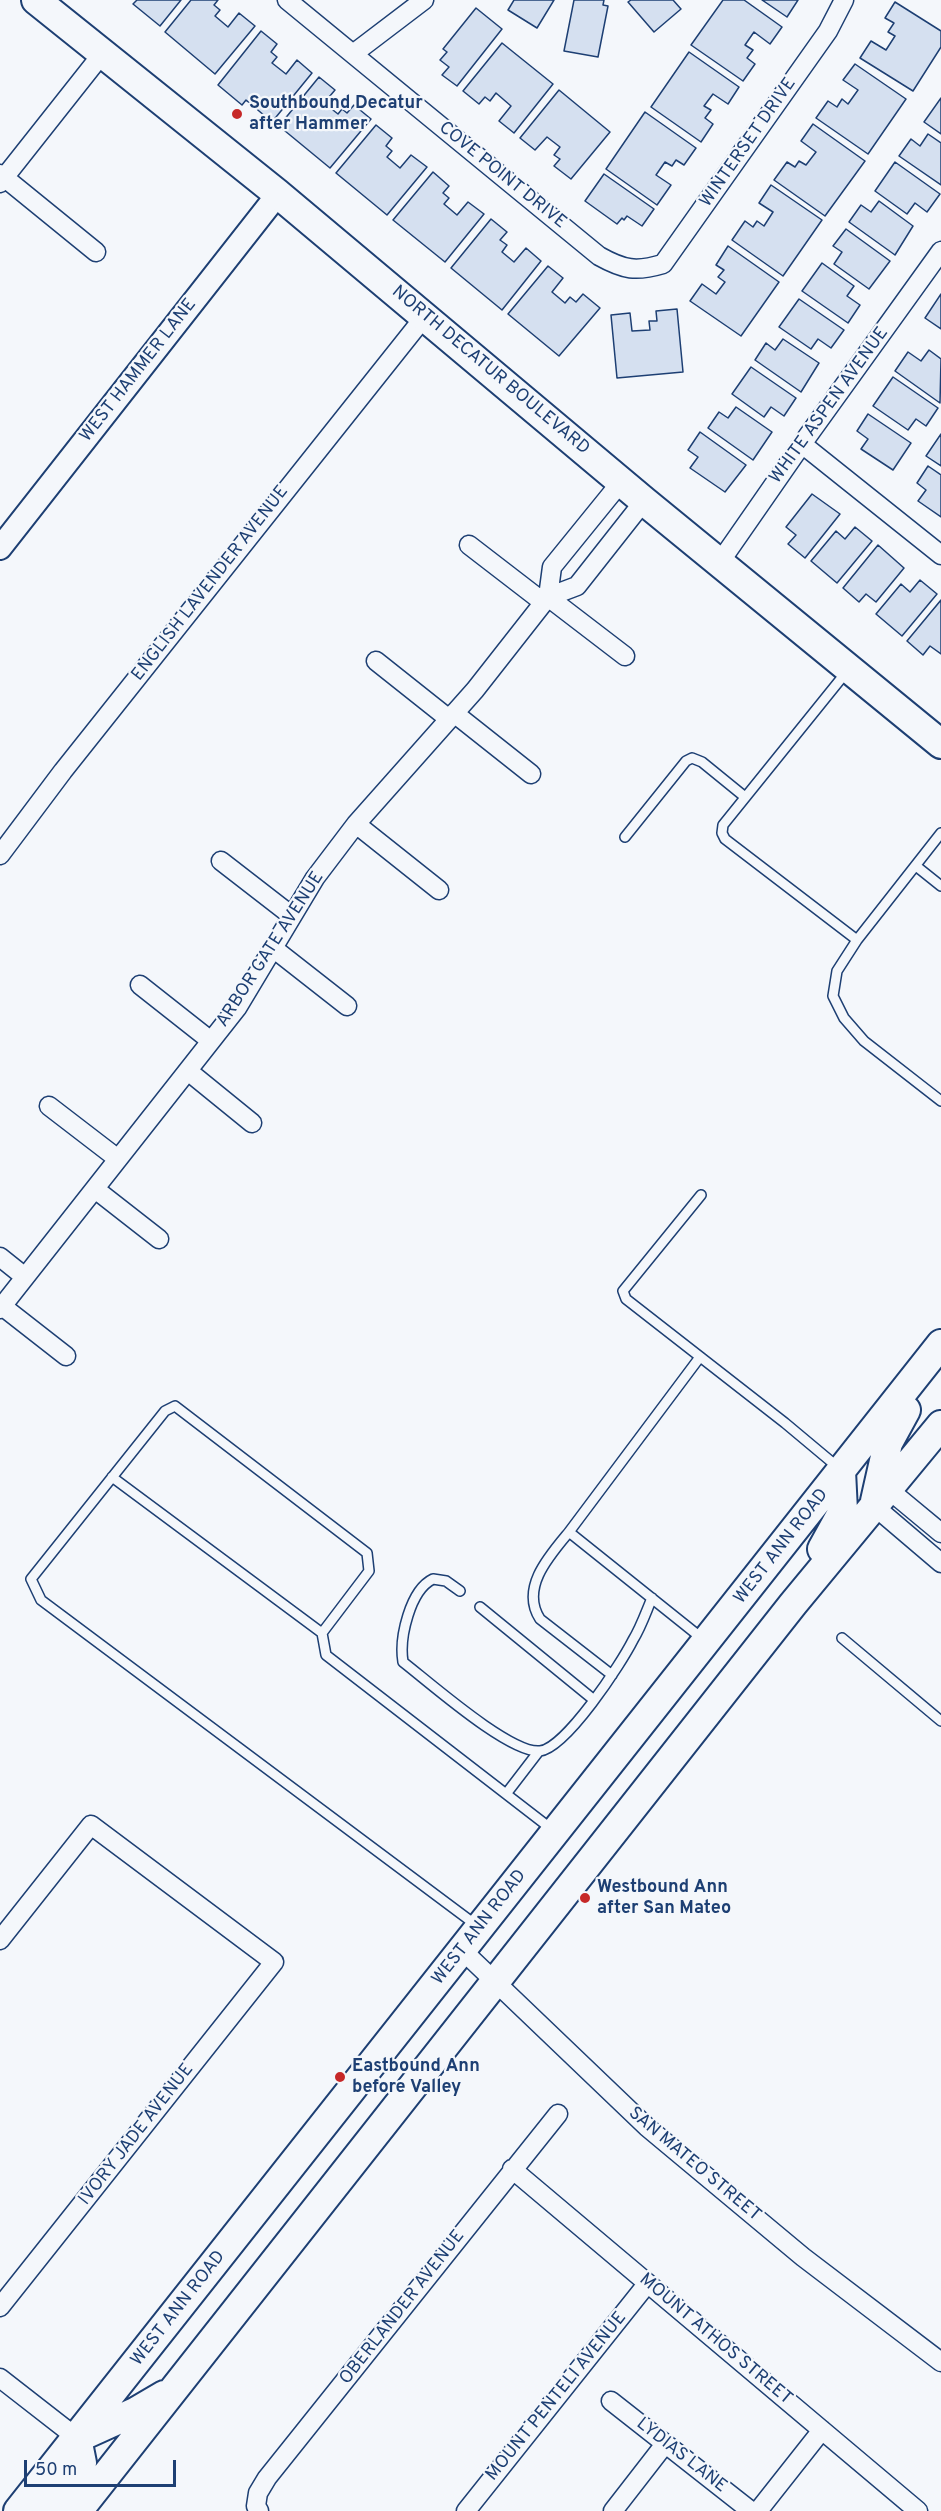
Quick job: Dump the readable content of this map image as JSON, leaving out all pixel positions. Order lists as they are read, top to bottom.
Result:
{
  "streets": {
    "main road": ["NORTH DECATUR BOULEVARD", "WEST ANN ROAD"],
    "street": [
      "WINTERSET DRIVE",
      "COVE POINT DRIVE",
      "WEST HAMMER LANE",
      "WHITE ASPEN AVENUE",
      "ENGLISH LAVENDER AVENUE",
      "ARBOR GATE AVENUE",
      "IVORY JADE AVENUE",
      "SAN MATEO STREET",
      "OBERLANDER AVENUE",
      "MOUNT ATHOS STREET",
      "MOUNT PENTELI AVENUE",
      "LYDIAS LANE"
    ]
  },
  "crossings": [
    ["WINTERSET DRIVE", "COVE POINT DRIVE"],
    ["WEST HAMMER LANE", "NORTH DECATUR BOULEVARD"],
    ["NORTH DECATUR BOULEVARD", "WHITE ASPEN AVENUE"],
    ["NORTH DECATUR BOULEVARD", "ENGLISH LAVENDER AVENUE"],
    ["WEST ANN ROAD", "SAN MATEO STREET"],
    ["OBERLANDER AVENUE", "MOUNT ATHOS STREET"],
    ["MOUNT ATHOS STREET", "MOUNT PENTELI AVENUE"]
  ],
  "places": ["Southbound Decatur after Hammer", "Westbound Ann after San Mateo", "Eastbound Ann before Valley"],
  "scale_bar": "50 m"
}
